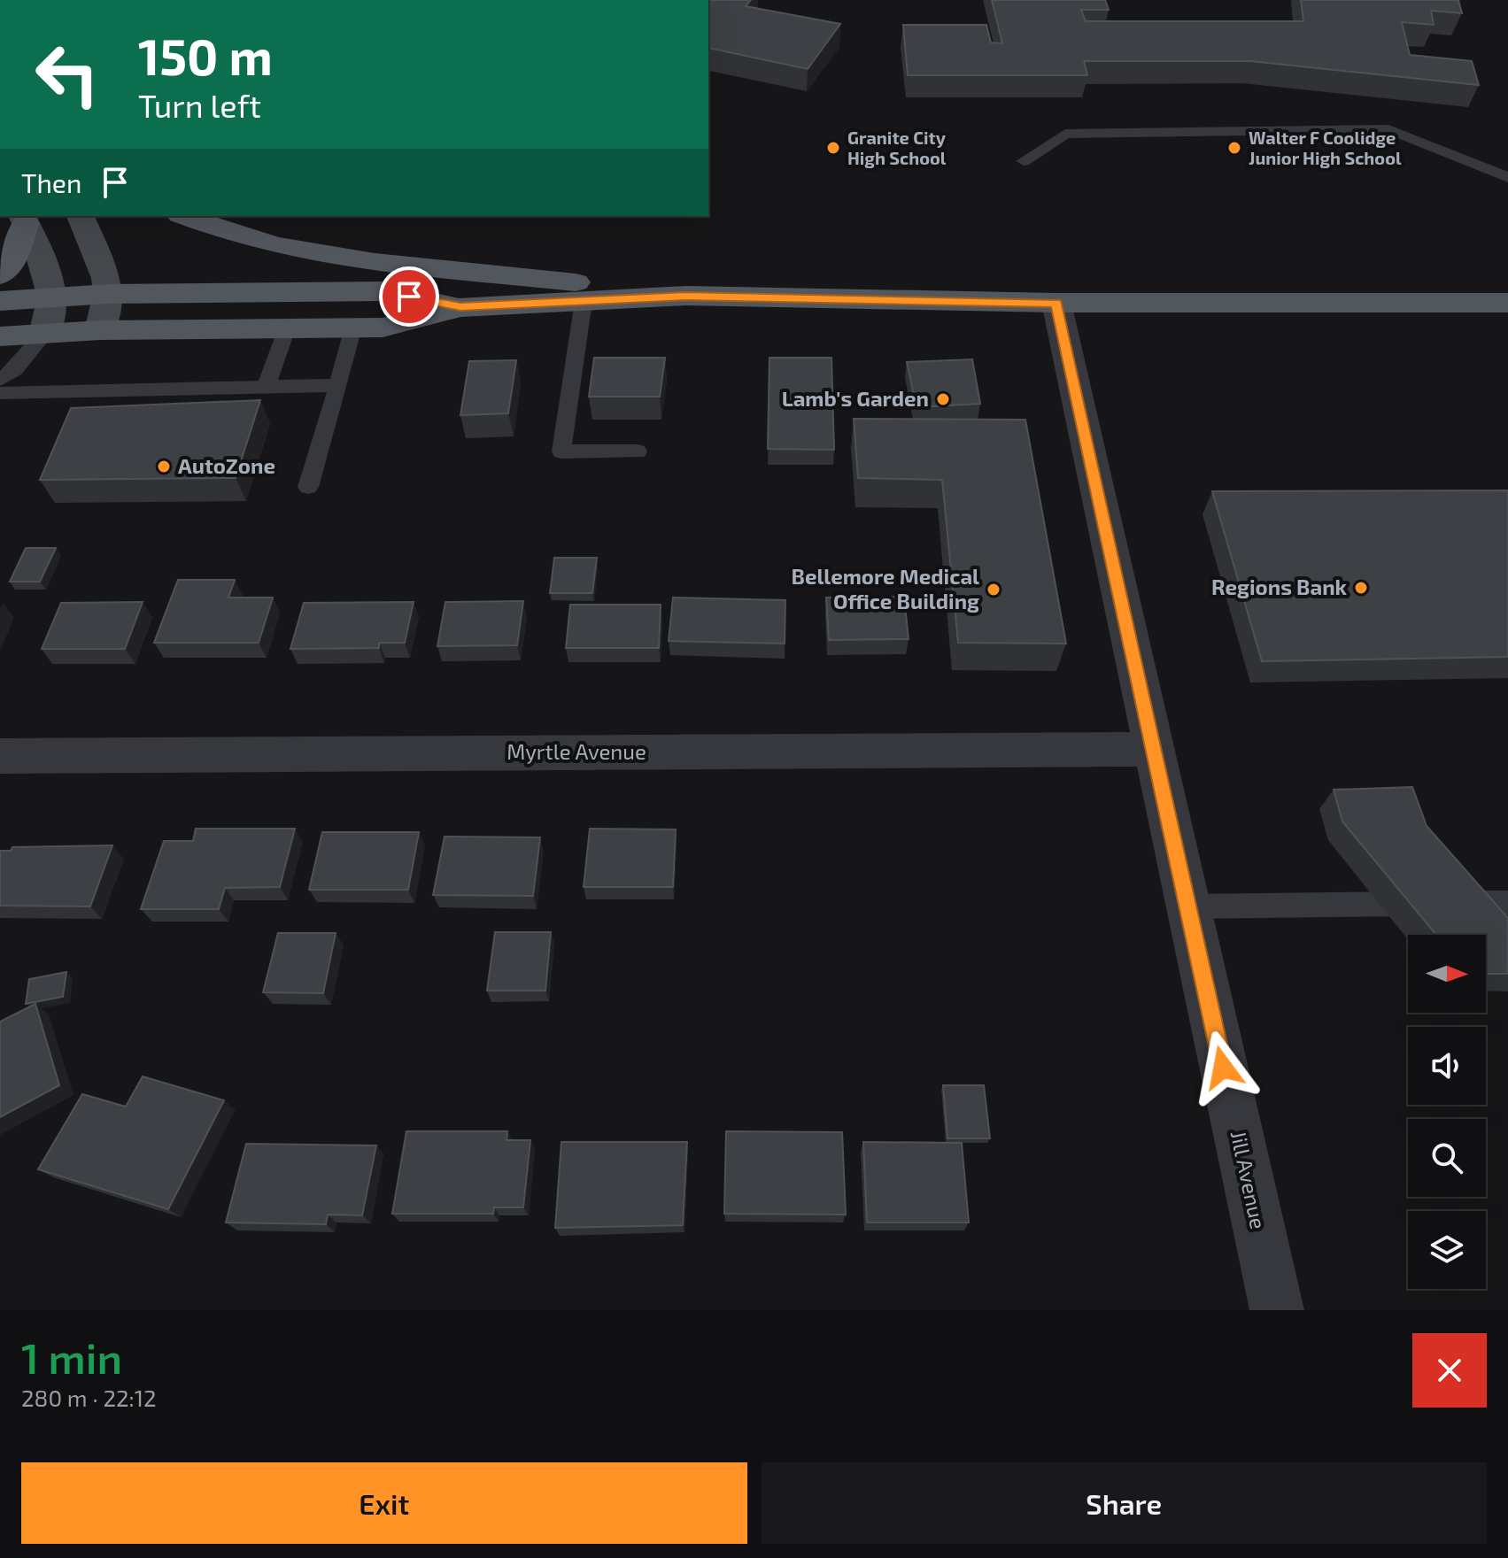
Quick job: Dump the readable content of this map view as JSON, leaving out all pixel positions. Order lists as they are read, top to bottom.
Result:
{
  "streets": {
    "street": ["Myrtle Avenue", "Jill Avenue"]
  },
  "crossings": [
    ["Myrtle Avenue", "Jill Avenue"]
  ],
  "places": [
    "Granite City High School",
    "Walter F Coolidge Junior High School",
    "Lamb's Garden",
    "AutoZone",
    "Regions Bank",
    "Bellemore Medical Office Building"
  ],
  "north": "right",
  "page": {
    "turn": ["150 m", "Turn left"],
    "then": "Then",
    "heading": ["1 min", "280 m · 22:12"],
    "buttons": ["Exit", "Share"]
  }
}
